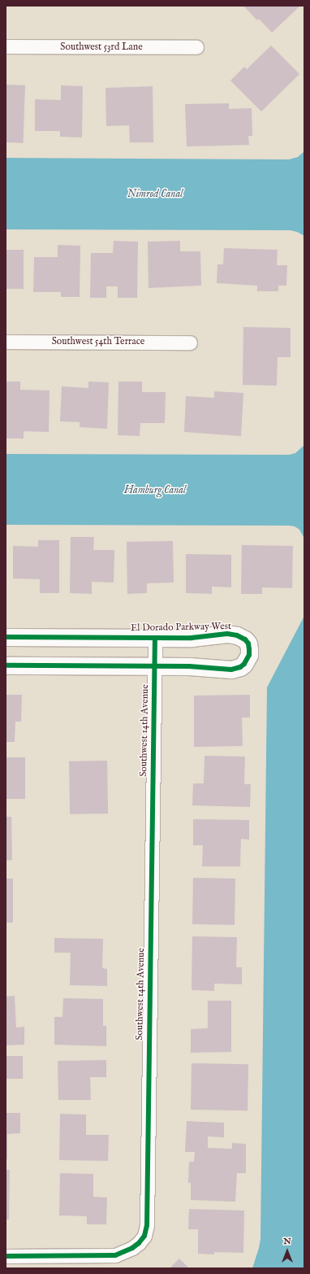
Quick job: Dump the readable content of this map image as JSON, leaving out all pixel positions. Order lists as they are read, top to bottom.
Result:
{
  "streets": {
    "street": [
      "Southwest 53rd Lane",
      "Southwest 54th Terrace",
      "El Dorado Parkway West",
      "Southwest 14th Avenue"
    ]
  },
  "crossings": [
    ["El Dorado Parkway West", "Southwest 14th Avenue"]
  ],
  "water": ["Nimrod Canal", "Hamburg Canal"],
  "north": "top"
}
